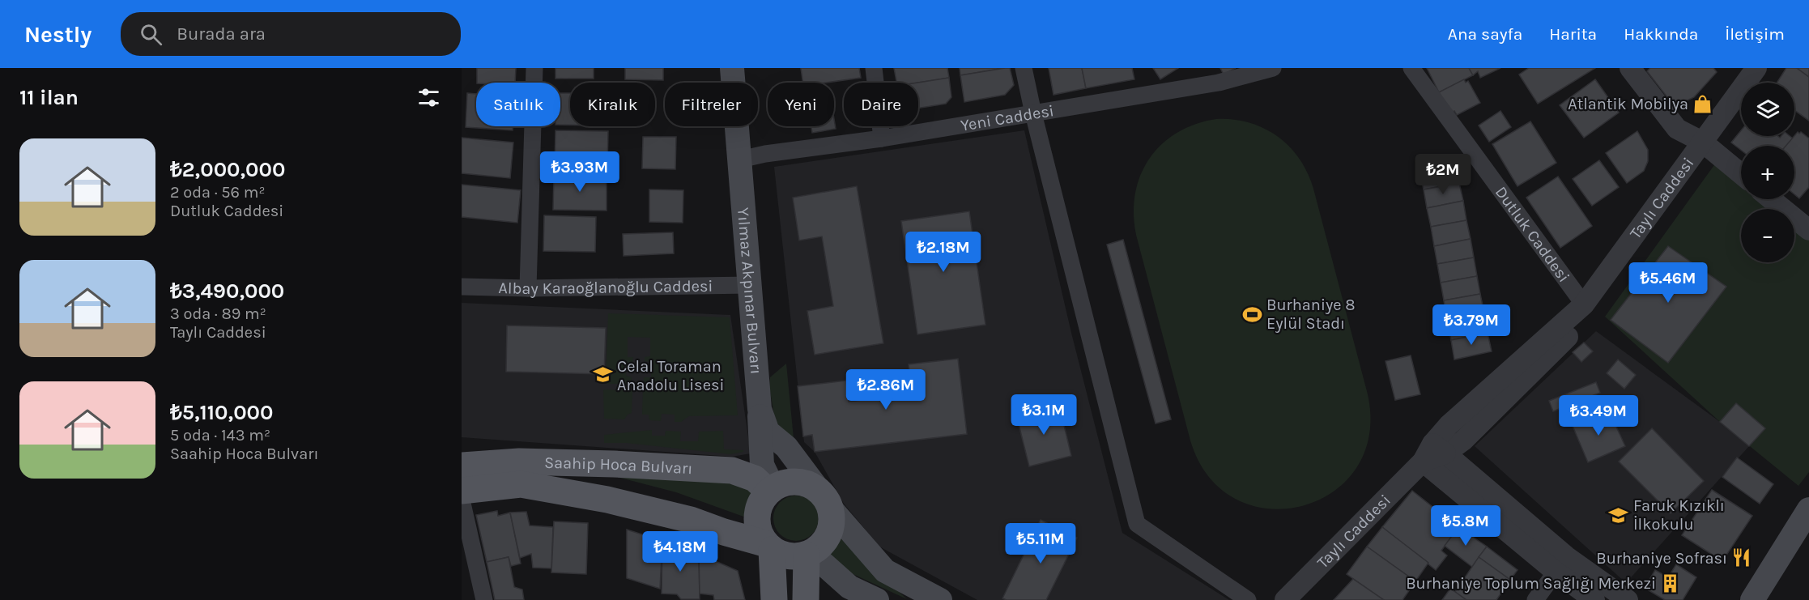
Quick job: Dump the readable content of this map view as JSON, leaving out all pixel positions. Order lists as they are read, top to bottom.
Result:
{
  "streets": {
    "main road": ["Yılmaz Akpınar Bulvarı", "Saahip Hoca Bulvarı"],
    "street": [
      "Yeni Caddesi",
      "Taylı Caddesi",
      "Dutluk Caddesi",
      "Albay Karaoğlanoğlu Caddesi"
    ]
  },
  "crossings": [
    ["Yeni Caddesi", "Yılmaz Akpınar Bulvarı"],
    ["Taylı Caddesi", "Dutluk Caddesi"],
    ["Albay Karaoğlanoğlu Caddesi", "Yılmaz Akpınar Bulvarı"],
    ["Yılmaz Akpınar Bulvarı", "Saahip Hoca Bulvarı"]
  ],
  "places": {
    "shop": ["Atlantik Mobilya"],
    "sports": ["Burhaniye 8 Eylül Stadı"],
    "school or university": ["Celal Toraman Anadolu Lisesi", "Faruk Kızıklı İlkokulu"],
    "restaurant": ["Burhaniye Sofrası"],
    "building": ["Burhaniye Toplum Sağlığı Merkezi"]
  },
  "page": {
    "header": "Nestly",
    "search": "Burada ara",
    "nav": [
      "Ana sayfa",
      "Harita",
      "Hakkında",
      "İletişim"
    ],
    "heading": "11 ilan",
    "map_buttons": ["+", "−"],
    "chip": [
      "Satılık",
      "Kiralık",
      "Filtreler",
      "Yeni",
      "Daire"
    ],
    "list": [
      {
        "name": "₺2,000,000",
        "note": "2 oda · 56 m² · Dutluk Caddesi"
      },
      {
        "name": "₺3,490,000",
        "note": "3 oda · 89 m² · Taylı Caddesi"
      },
      {
        "name": "₺5,110,000",
        "note": "5 oda · 143 m² · Saahip Hoca Bulvarı"
      }
    ],
    "price": [
      "₺3.93M",
      "₺2M",
      "₺2.18M",
      "₺5.46M",
      "₺3.79M",
      "₺2.86M",
      "₺3.1M",
      "₺3.49M",
      "₺5.8M",
      "₺5.11M",
      "₺4.18M"
    ]
  }
}
